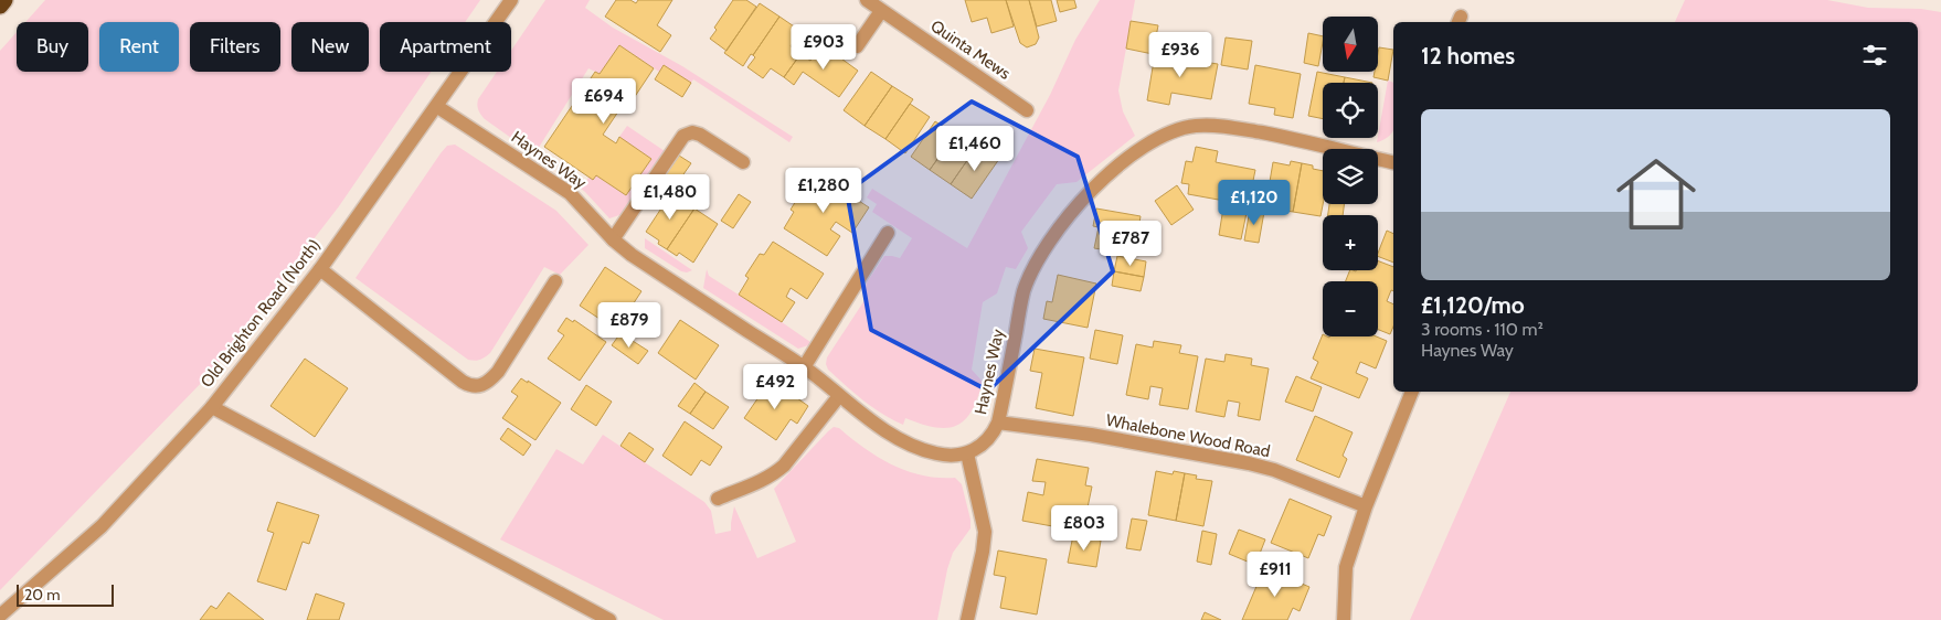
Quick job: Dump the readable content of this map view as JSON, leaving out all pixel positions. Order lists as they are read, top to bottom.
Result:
{
  "streets": {
    "street": [
      "Quinta Mews",
      "Haynes Way",
      "Old Brighton Road (North)",
      "Whalebone Wood Road"
    ]
  },
  "crossings": [
    ["Haynes Way", "Old Brighton Road (North)"],
    ["Haynes Way", "Whalebone Wood Road"]
  ],
  "scale_bar": "20 m",
  "north": "bottom",
  "page": {
    "map_buttons": ["+", "−"],
    "chip": [
      "Buy",
      "Rent",
      "Filters",
      "New",
      "Apartment"
    ],
    "heading": "12 homes",
    "price": [
      "£903",
      "£936",
      "£694",
      "£1,460",
      "£1,280",
      "£1,480",
      "£1,120",
      "£787",
      "£879",
      "£492",
      "£803",
      "£911"
    ],
    "list": [
      {
        "name": "£1,120/mo",
        "note": "3 rooms · 110 m² · Haynes Way"
      }
    ],
    "scale": "20 m"
  }
}
